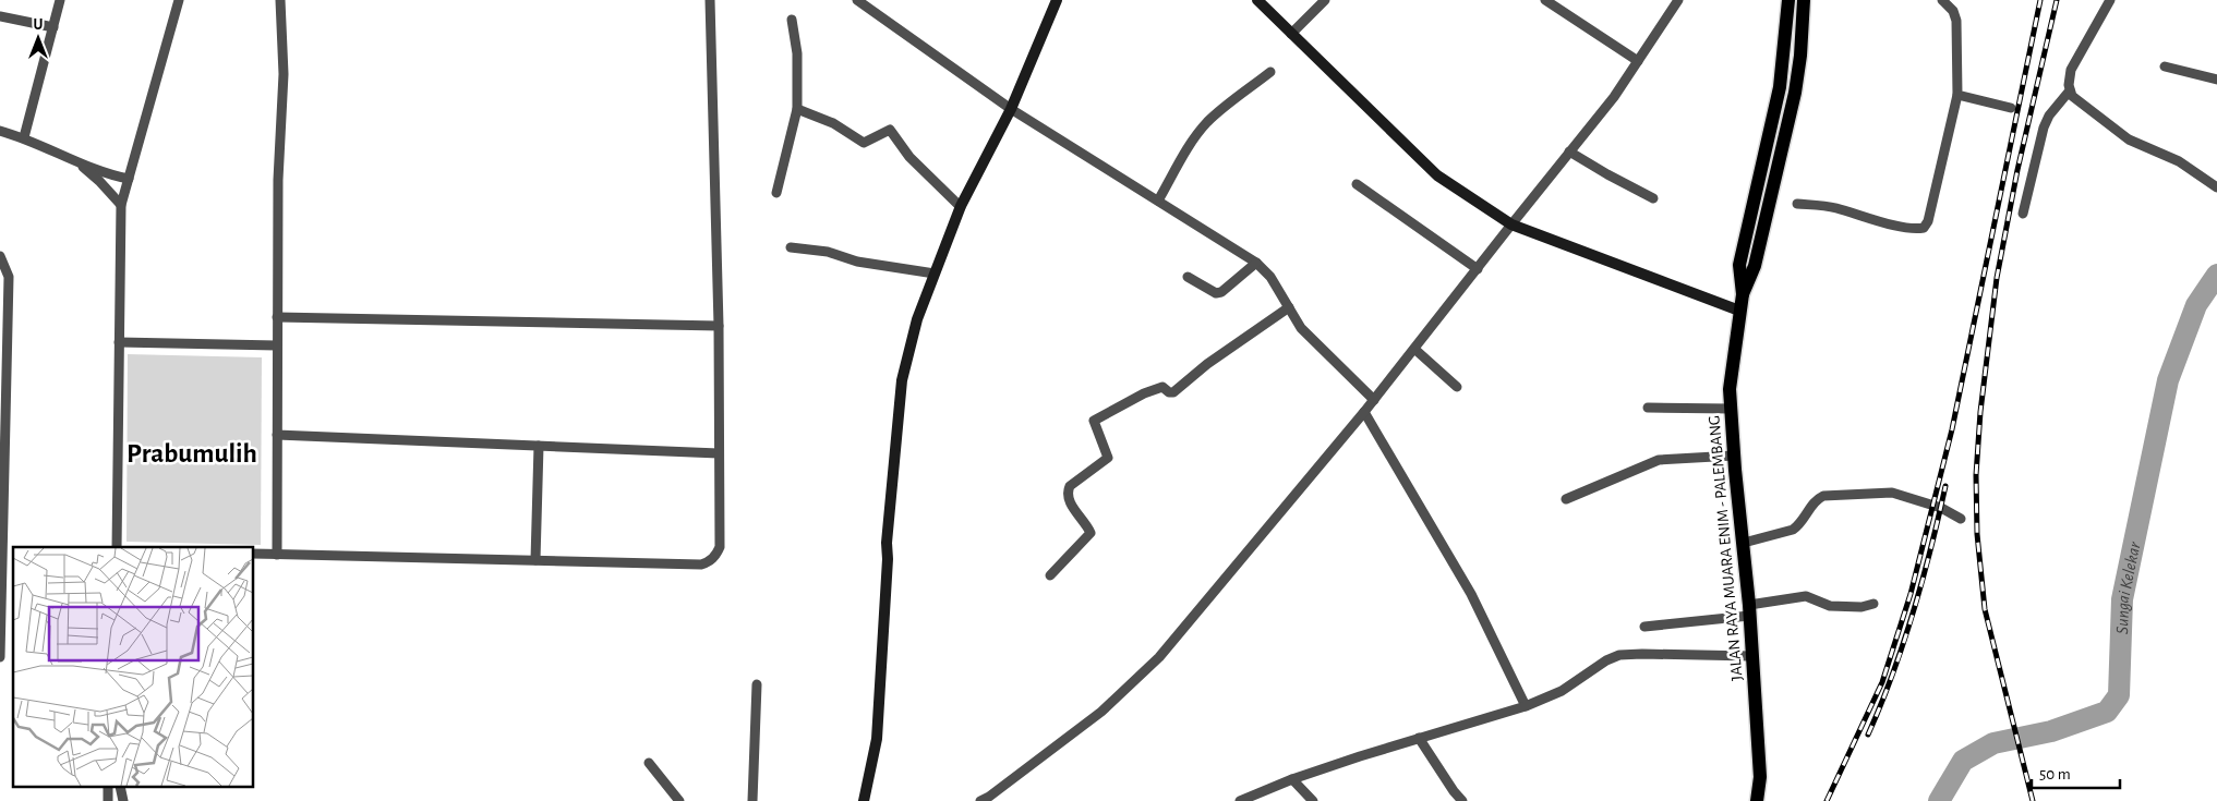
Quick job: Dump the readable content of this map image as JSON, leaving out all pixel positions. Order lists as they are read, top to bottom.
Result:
{
  "streets": {
    "main road": ["JALAN RAYA MUARA ENIM - PALEMBANG"]
  },
  "districts": ["Prabumulih"],
  "water": ["Sungai Kelekar"],
  "scale_bar": "50 m",
  "north": "top"
}
